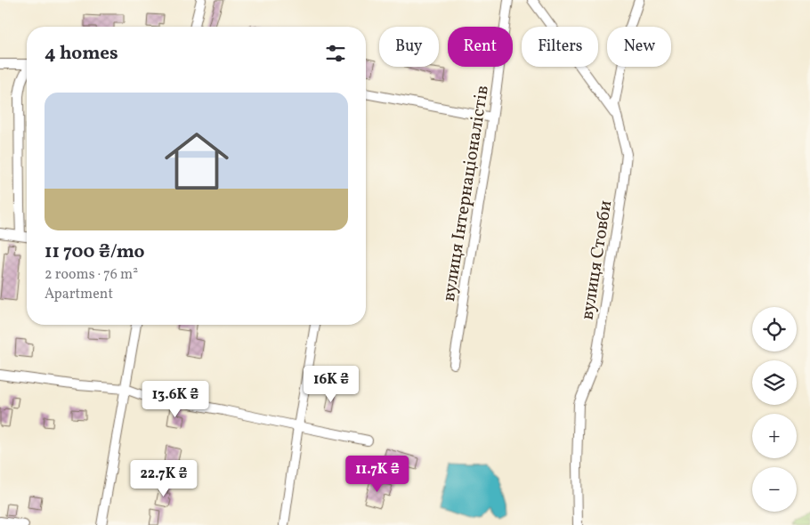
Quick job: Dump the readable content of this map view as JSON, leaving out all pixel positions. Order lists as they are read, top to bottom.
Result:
{
  "streets": {
    "street": ["вулиця Інтернаціоналістів", "вулиця Стовби"]
  },
  "page": {
    "chip": [
      "Buy",
      "Rent",
      "Filters",
      "New"
    ],
    "heading": "4 homes",
    "list": [
      {
        "name": "11 700 ₴/mo",
        "note": "2 rooms · 76 m² · Apartment"
      }
    ],
    "map_buttons": ["+", "−"],
    "price": [
      "16K ₴",
      "13.6K ₴",
      "11.7K ₴",
      "22.7K ₴"
    ]
  }
}
